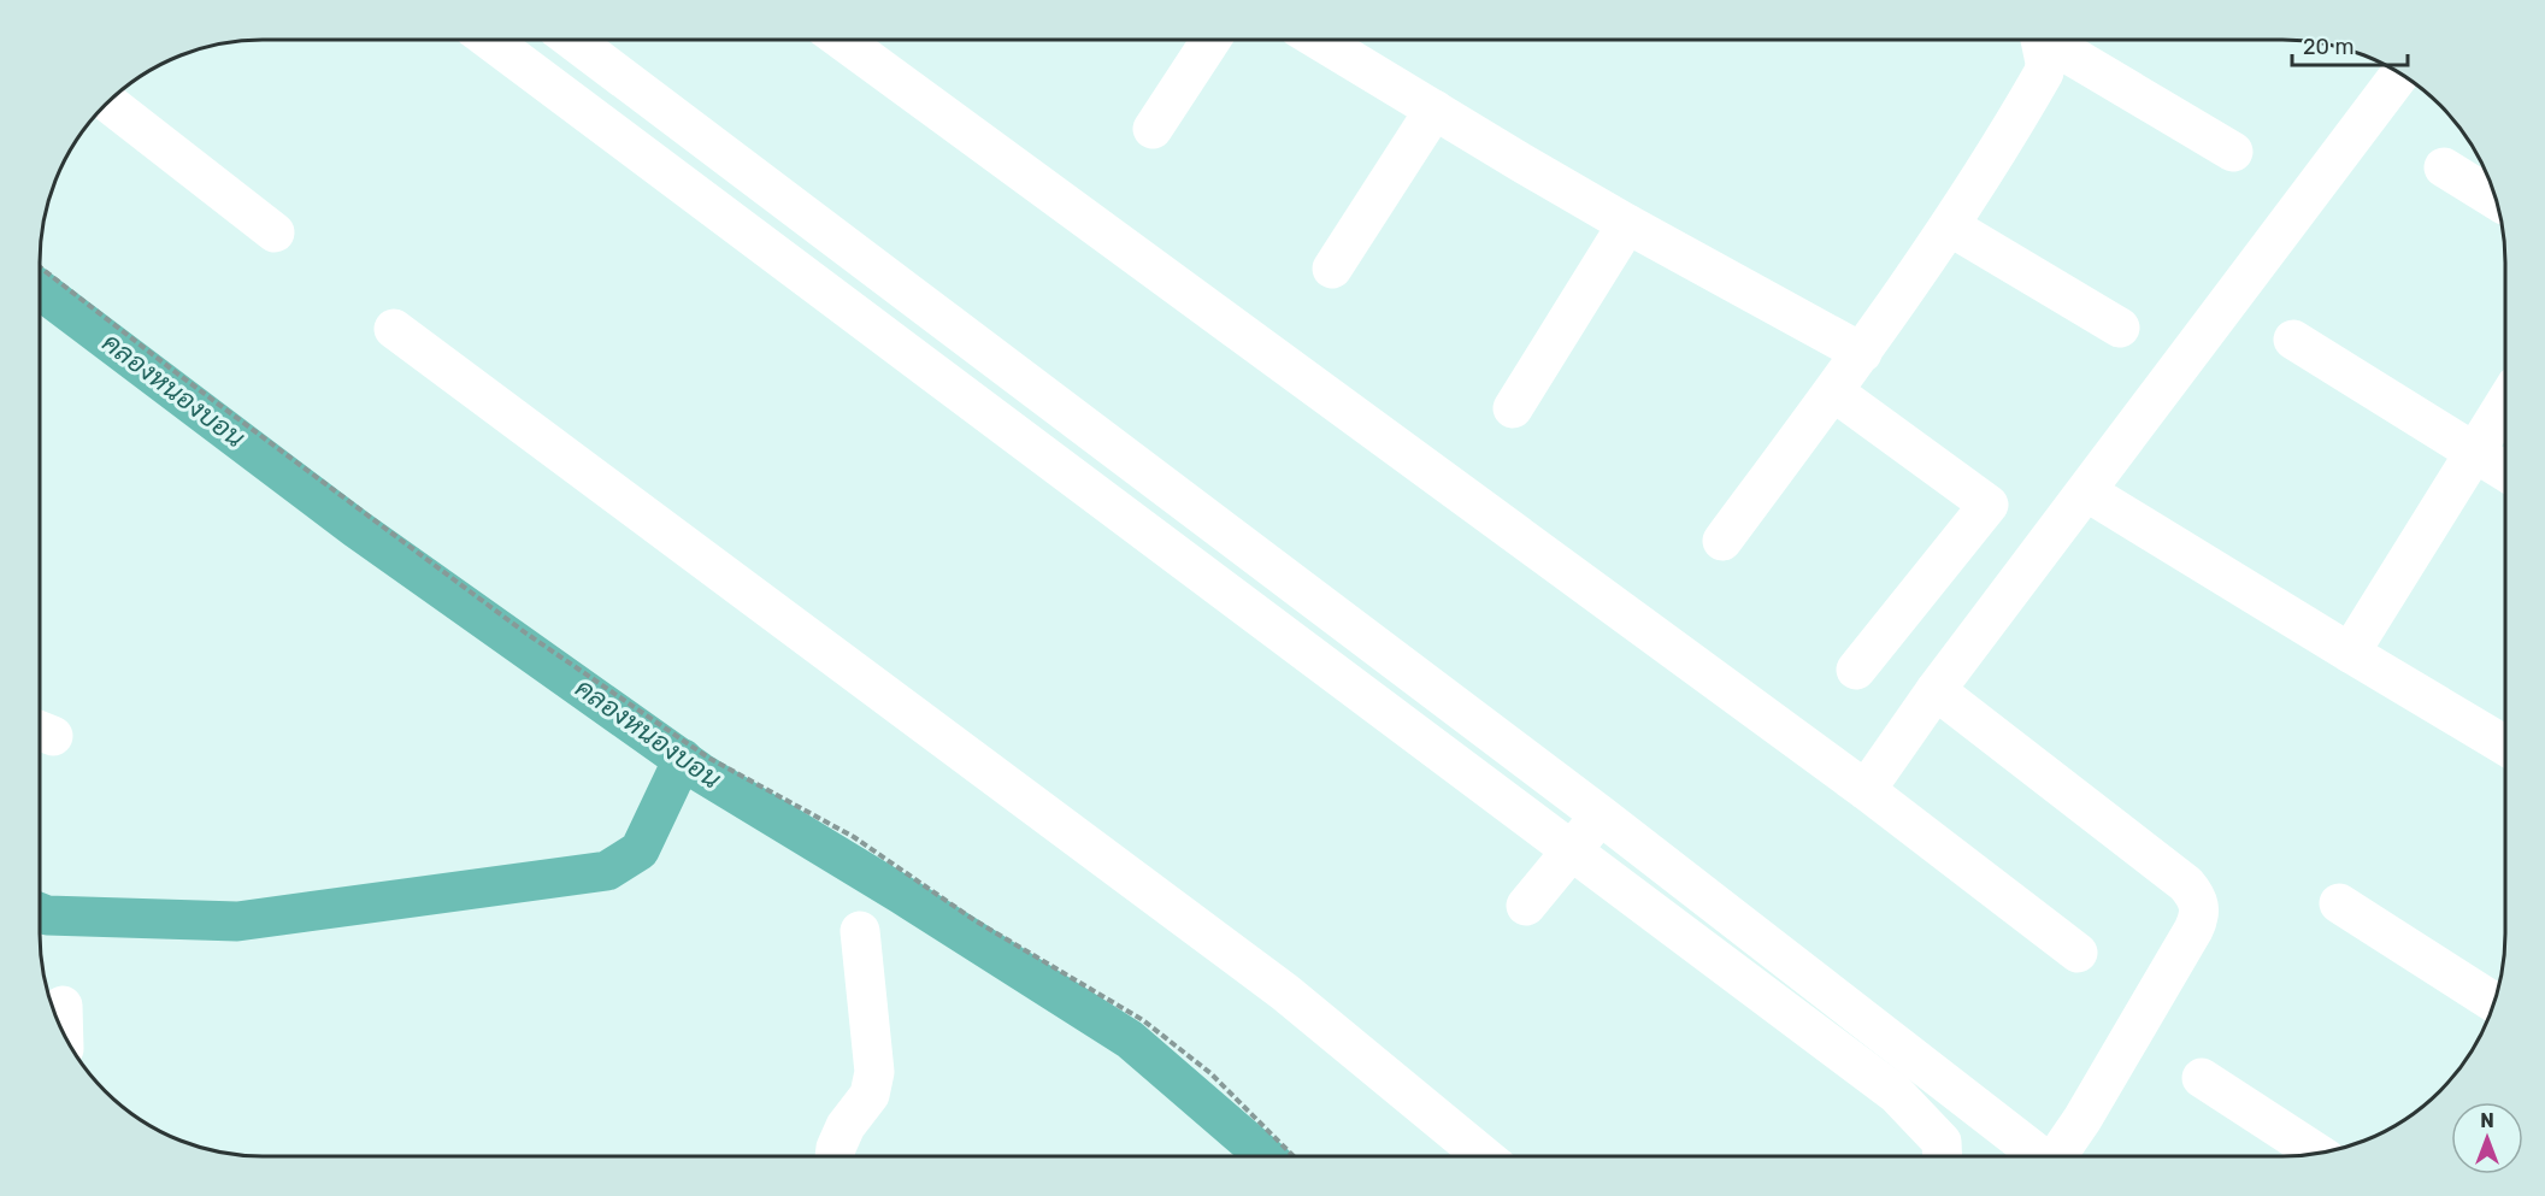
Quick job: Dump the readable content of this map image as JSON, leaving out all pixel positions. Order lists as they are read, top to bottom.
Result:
{
  "water": ["คลองหนองบอน"],
  "scale_bar": "20 m",
  "north": "top"
}
